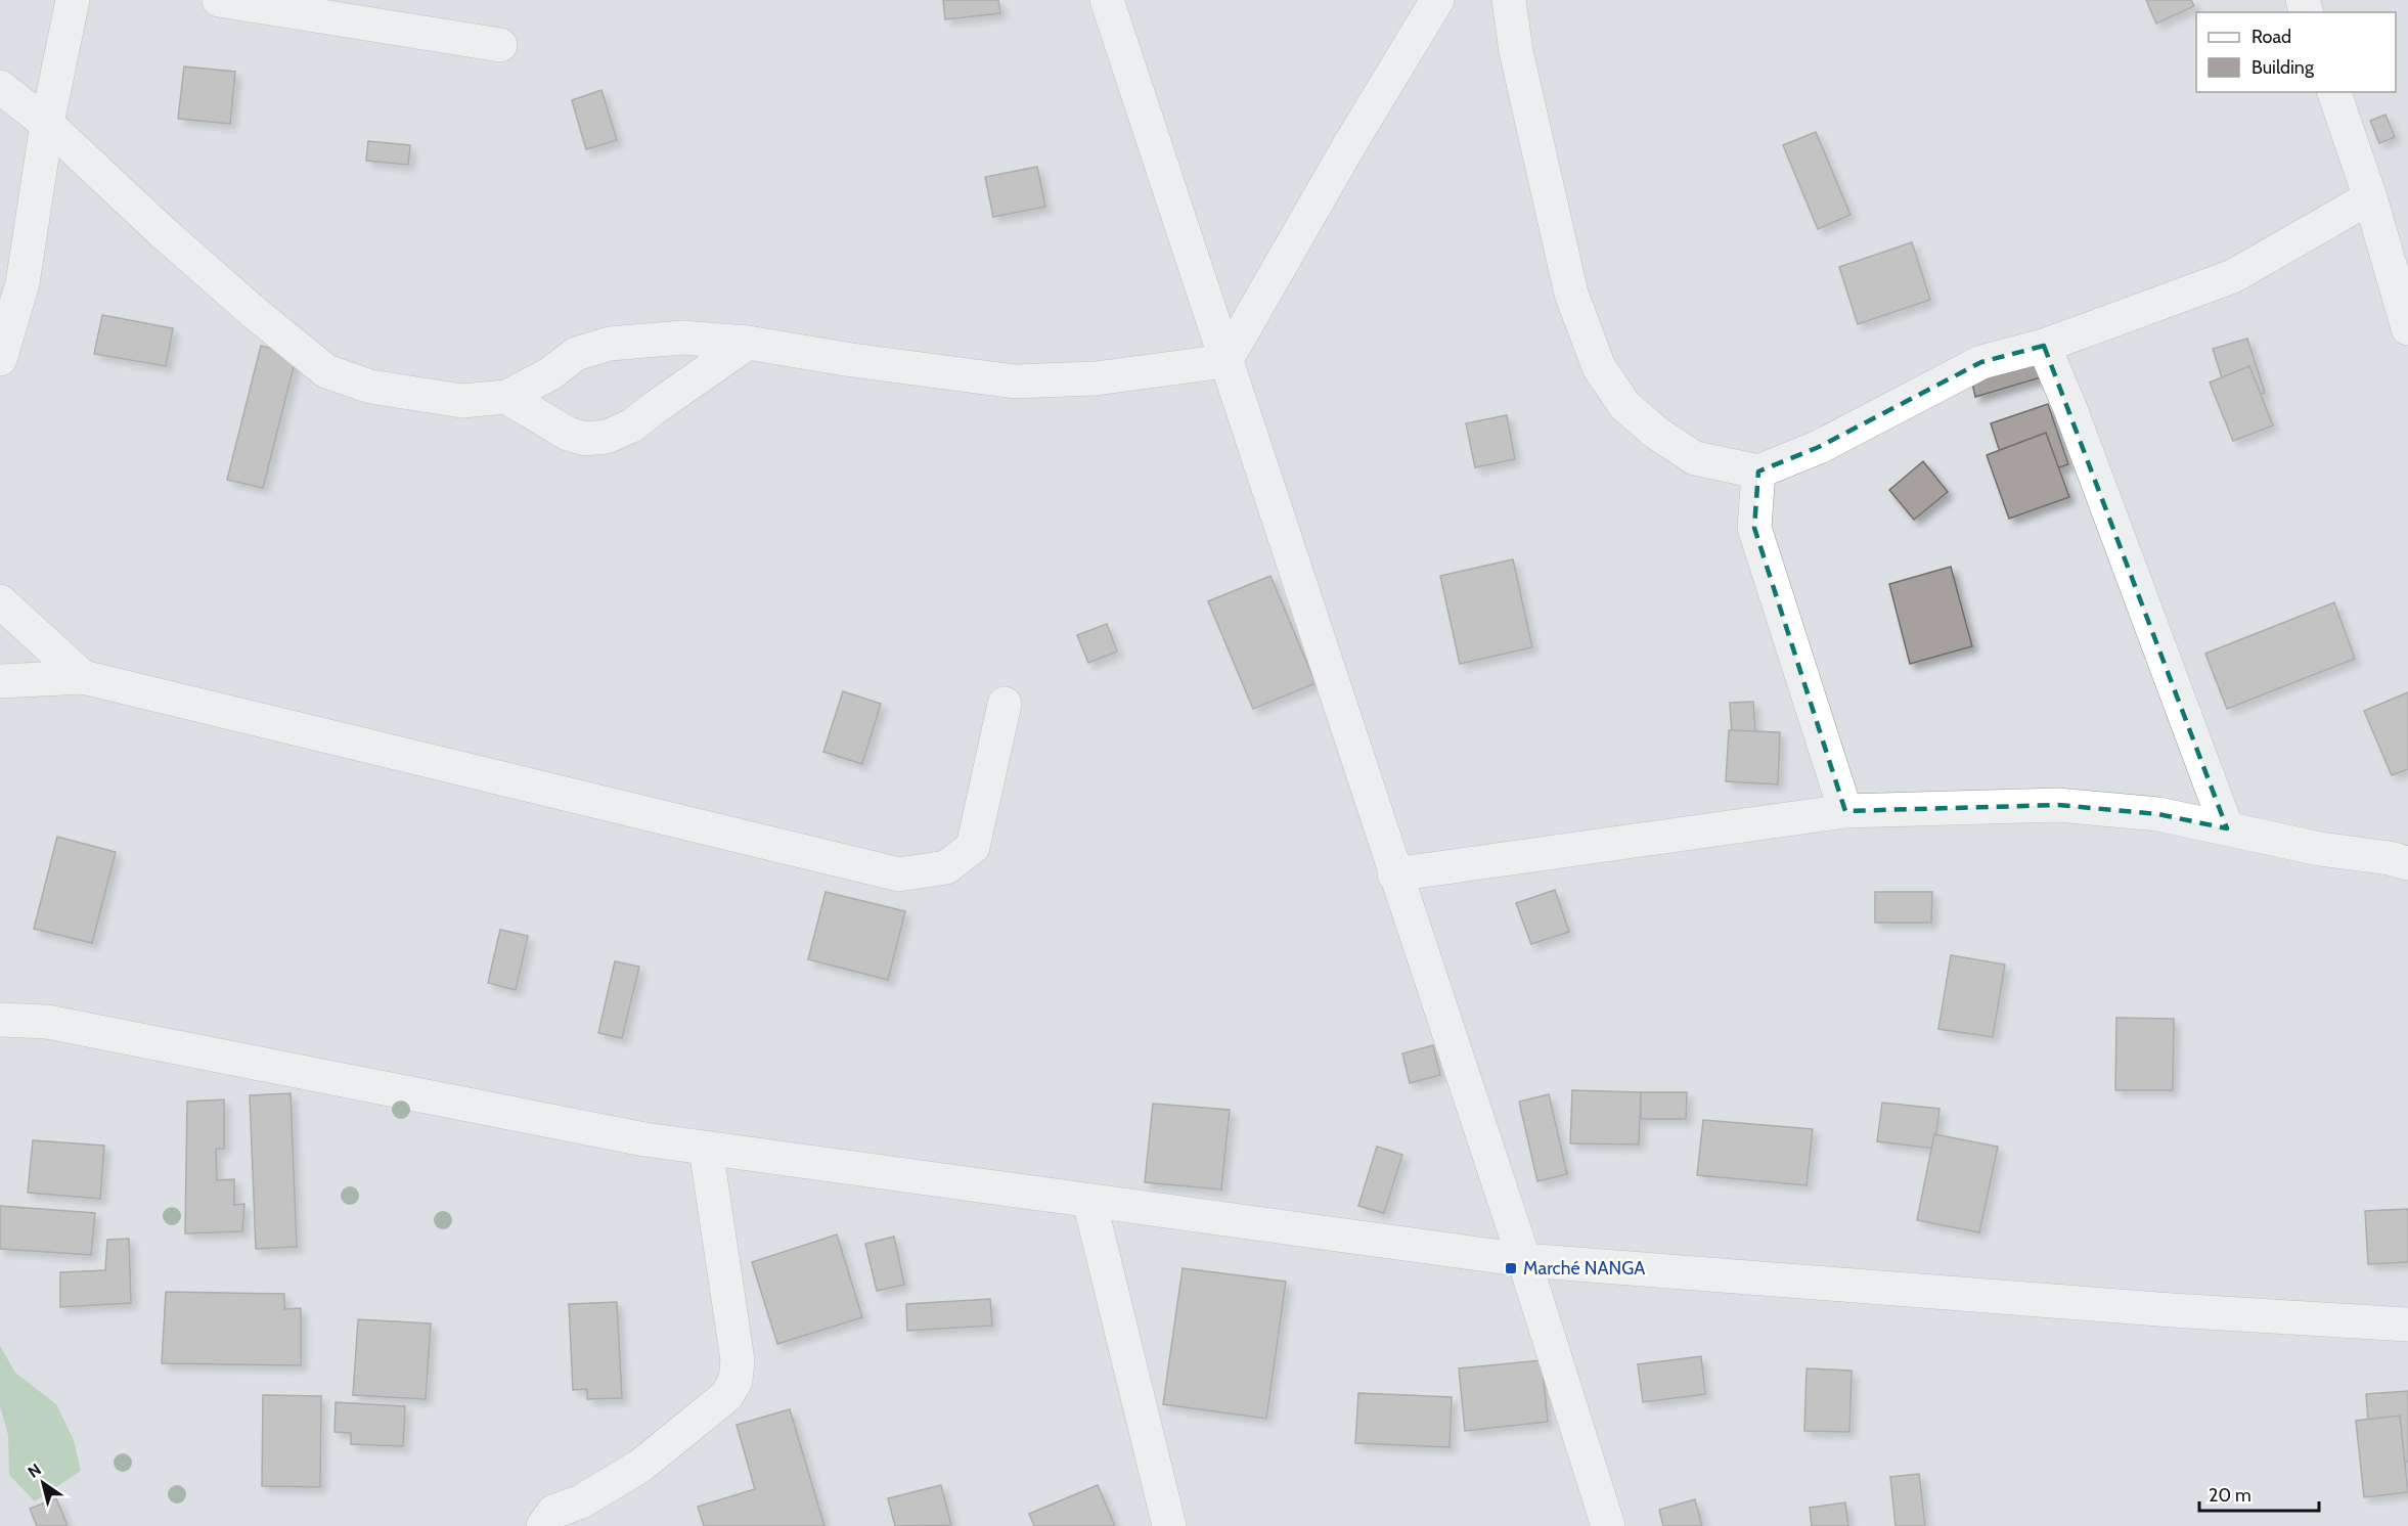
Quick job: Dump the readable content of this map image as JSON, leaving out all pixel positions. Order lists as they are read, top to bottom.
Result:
{
  "places": {
    "transit": ["Marché NANGA"]
  },
  "legend": ["Road", "Building"],
  "scale_bar": "20 m",
  "north": "top left"
}
